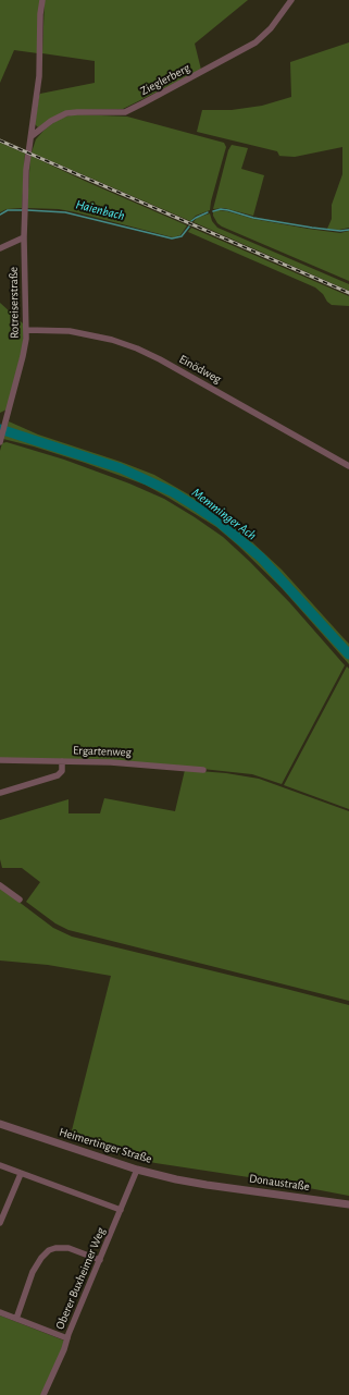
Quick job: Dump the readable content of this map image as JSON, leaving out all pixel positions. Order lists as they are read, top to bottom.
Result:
{
  "streets": {
    "street": [
      "Zieglerberg",
      "Rotreiserstraße",
      "Einödweg",
      "Ergartenweg",
      "Heimertinger Straße",
      "Donaustraße",
      "Oberer Buxheimer Weg"
    ]
  },
  "crossings": [
    ["Zieglerberg", "Rotreiserstraße"],
    ["Rotreiserstraße", "Einödweg"],
    ["Heimertinger Straße", "Donaustraße"],
    ["Heimertinger Straße", "Oberer Buxheimer Weg"]
  ],
  "water": ["Haienbach", "Memminger Ach"]
}
